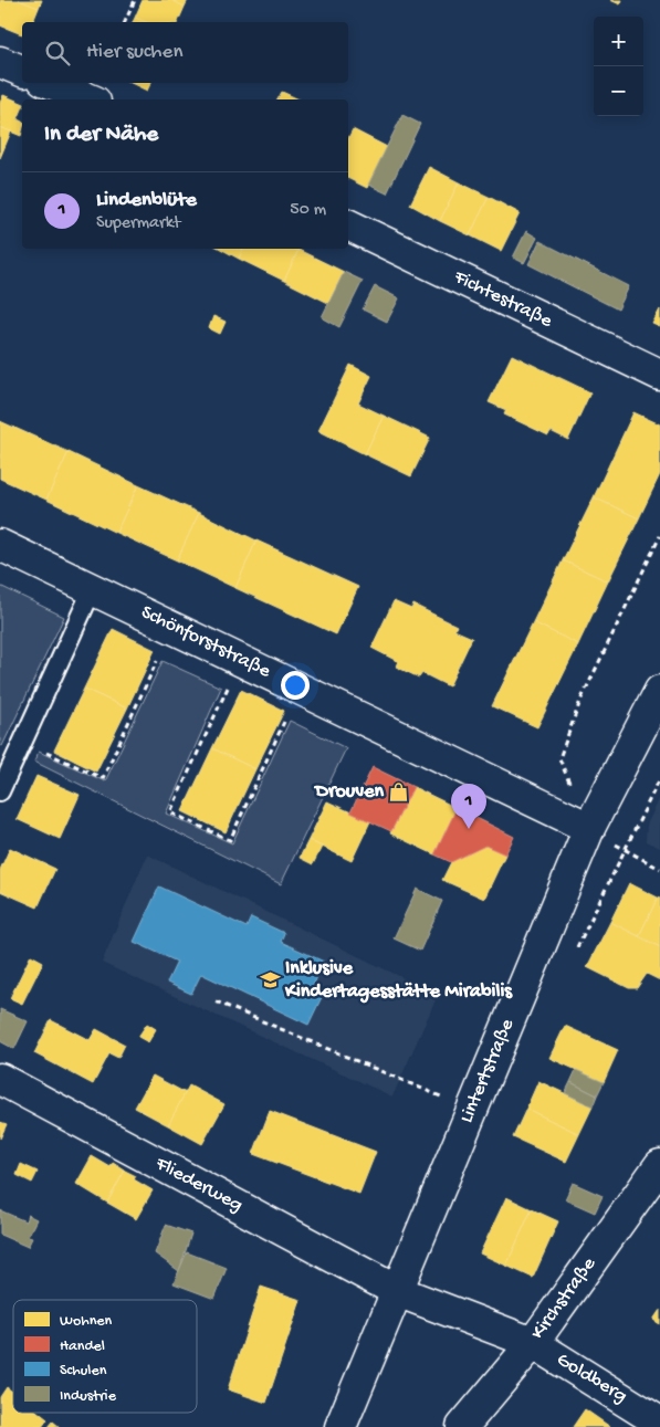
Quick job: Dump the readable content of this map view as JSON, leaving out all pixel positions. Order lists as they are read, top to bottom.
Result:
{
  "streets": {
    "street": [
      "Fichtestraße",
      "Schönforststraße",
      "Lintertstraße",
      "Fliederweg",
      "Kirchstraße",
      "Goldberg"
    ]
  },
  "crossings": [
    ["Schönforststraße", "Lintertstraße"],
    ["Lintertstraße", "Fliederweg"],
    ["Lintertstraße", "Goldberg"],
    ["Fliederweg", "Goldberg"],
    ["Kirchstraße", "Goldberg"]
  ],
  "places": {
    "shop": ["Drouven"],
    "school or university": ["Inklusive Kindertagesstätte Mirabilis"]
  },
  "legend": [
    "Wohnen",
    "Handel",
    "Schulen",
    "Industrie"
  ],
  "page": {
    "map_buttons": ["+", "−"],
    "search": "Hier suchen",
    "heading": "In der Nähe",
    "list": [
      {
        "mark": "1",
        "name": "Lindenblüte",
        "note": "Supermarkt",
        "value": "50 m"
      }
    ],
    "pins": "1"
  }
}
